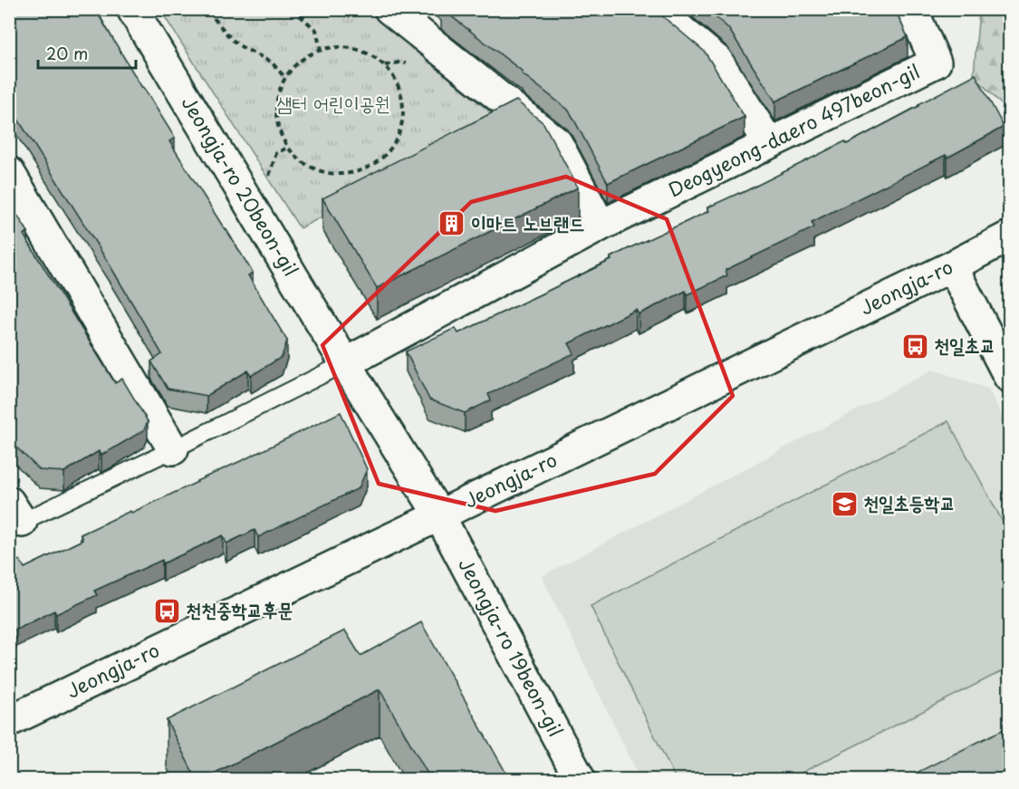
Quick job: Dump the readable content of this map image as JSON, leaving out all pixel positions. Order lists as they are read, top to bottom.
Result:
{
  "streets": {
    "street": [
      "Deogyeong-daero 497beon-gil",
      "Jeongja-ro 20beon-gil",
      "Jeongja-ro",
      "Jeongja-ro 19beon-gil"
    ]
  },
  "crossings": [
    ["Deogyeong-daero 497beon-gil", "Jeongja-ro 20beon-gil"],
    ["Jeongja-ro 20beon-gil", "Jeongja-ro"],
    ["Jeongja-ro 20beon-gil", "Jeongja-ro 19beon-gil"],
    ["Jeongja-ro", "Jeongja-ro 19beon-gil"]
  ],
  "parks": ["샘터 어린이공원"],
  "places": {
    "building": ["이마트 노브랜드"],
    "bus stop": ["천일초교", "천천중학교후문"],
    "school or university": ["천일초등학교"]
  },
  "scale_bar": "20 m"
}
